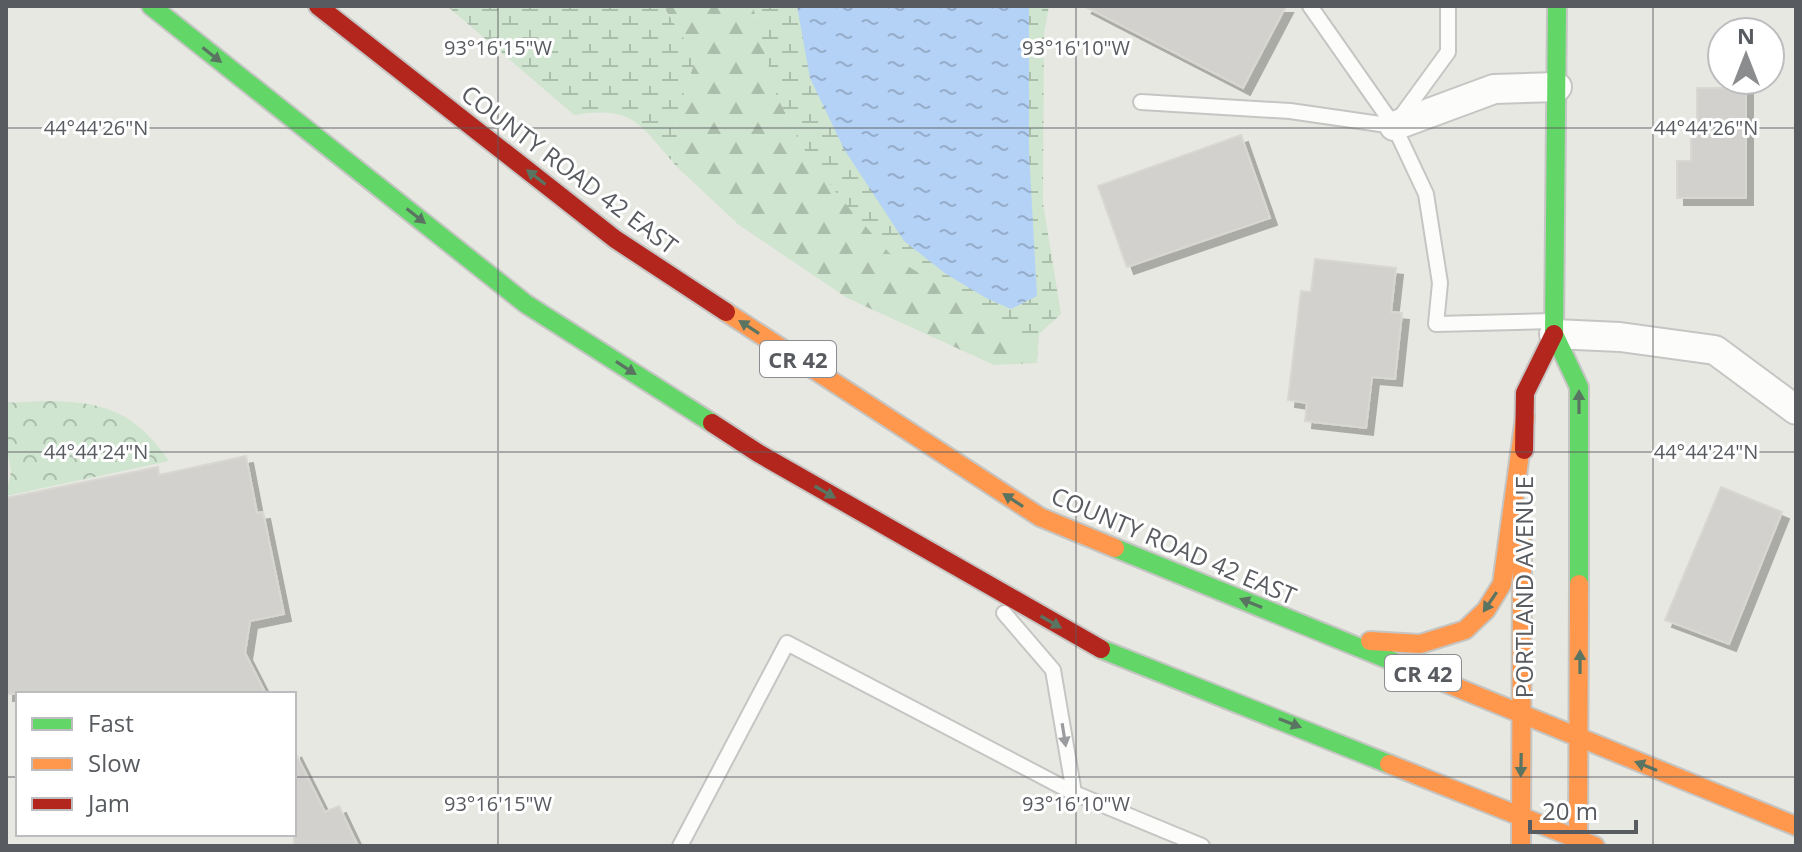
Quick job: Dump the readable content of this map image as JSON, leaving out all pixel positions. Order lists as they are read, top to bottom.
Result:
{
  "streets": {
    "main road": ["COUNTY ROAD 42 EAST", "CR 42", "PORTLAND AVENUE"]
  },
  "crossings": [
    ["COUNTY ROAD 42 EAST", "PORTLAND AVENUE"]
  ],
  "legend": ["Fast", "Slow", "Jam"],
  "scale_bar": "20 m",
  "north": "top",
  "coordinates": [
    "93°16'15\"W",
    "93°16'10\"W",
    "44°44'26\"N",
    "44°44'24\"N"
  ]
}
